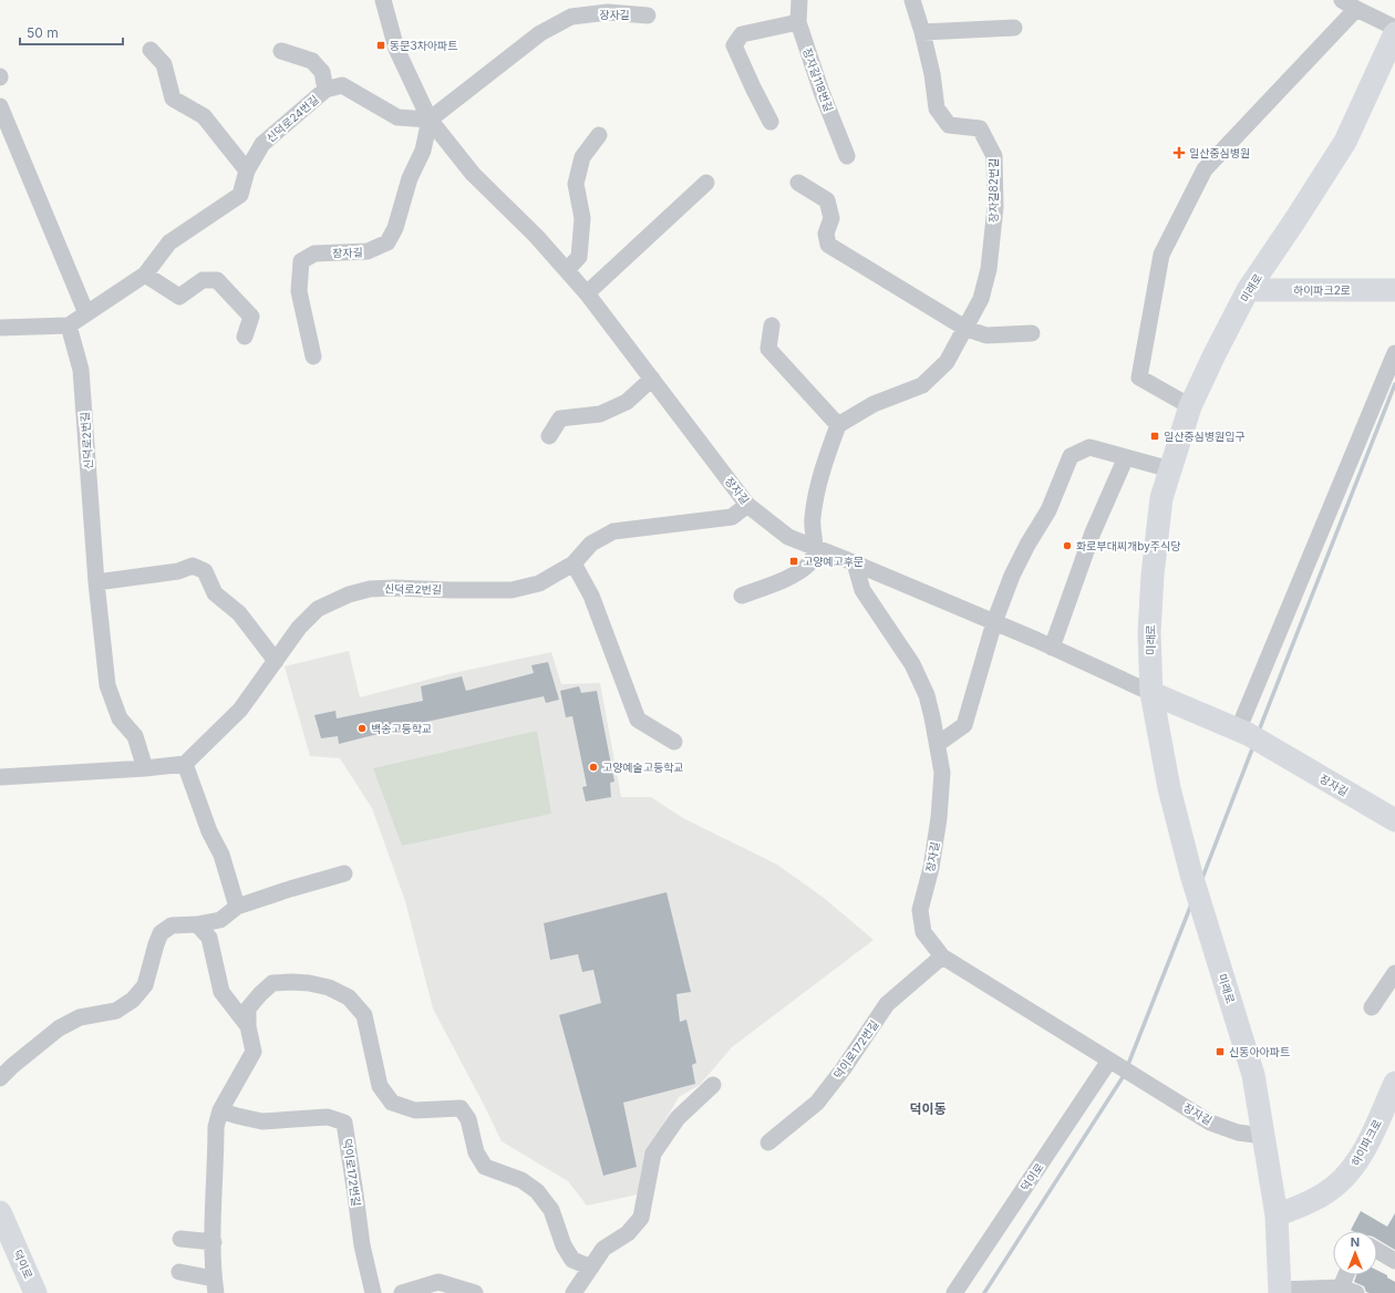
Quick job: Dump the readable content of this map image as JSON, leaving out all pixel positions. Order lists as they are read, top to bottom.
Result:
{
  "streets": {
    "street": [
      "장자길",
      "장자길118번길",
      "신덕로24번길",
      "장자길82번길",
      "미래로",
      "하이파크2로",
      "신덕로2번길",
      "덕이로172번길",
      "하이파크로",
      "덕이로"
    ]
  },
  "crossings": [
    ["장자길", "신덕로24번길"],
    ["장자길", "미래로"],
    ["장자길", "신덕로2번길"],
    ["장자길", "덕이로172번길"],
    ["장자길", "덕이로"],
    ["신덕로24번길", "신덕로2번길"],
    ["미래로", "하이파크2로"],
    ["미래로", "하이파크로"]
  ],
  "districts": ["덕이동"],
  "places": {
    "transit": [
      "동문3차아파트",
      "일산중심병원입구",
      "고양예고후문",
      "신동아아파트"
    ],
    "health": ["일산중심병원"],
    "other": ["화로부대찌개by주식당", "백송고등학교", "고양예술고등학교"]
  },
  "scale_bar": "50 m",
  "north": "top"
}
